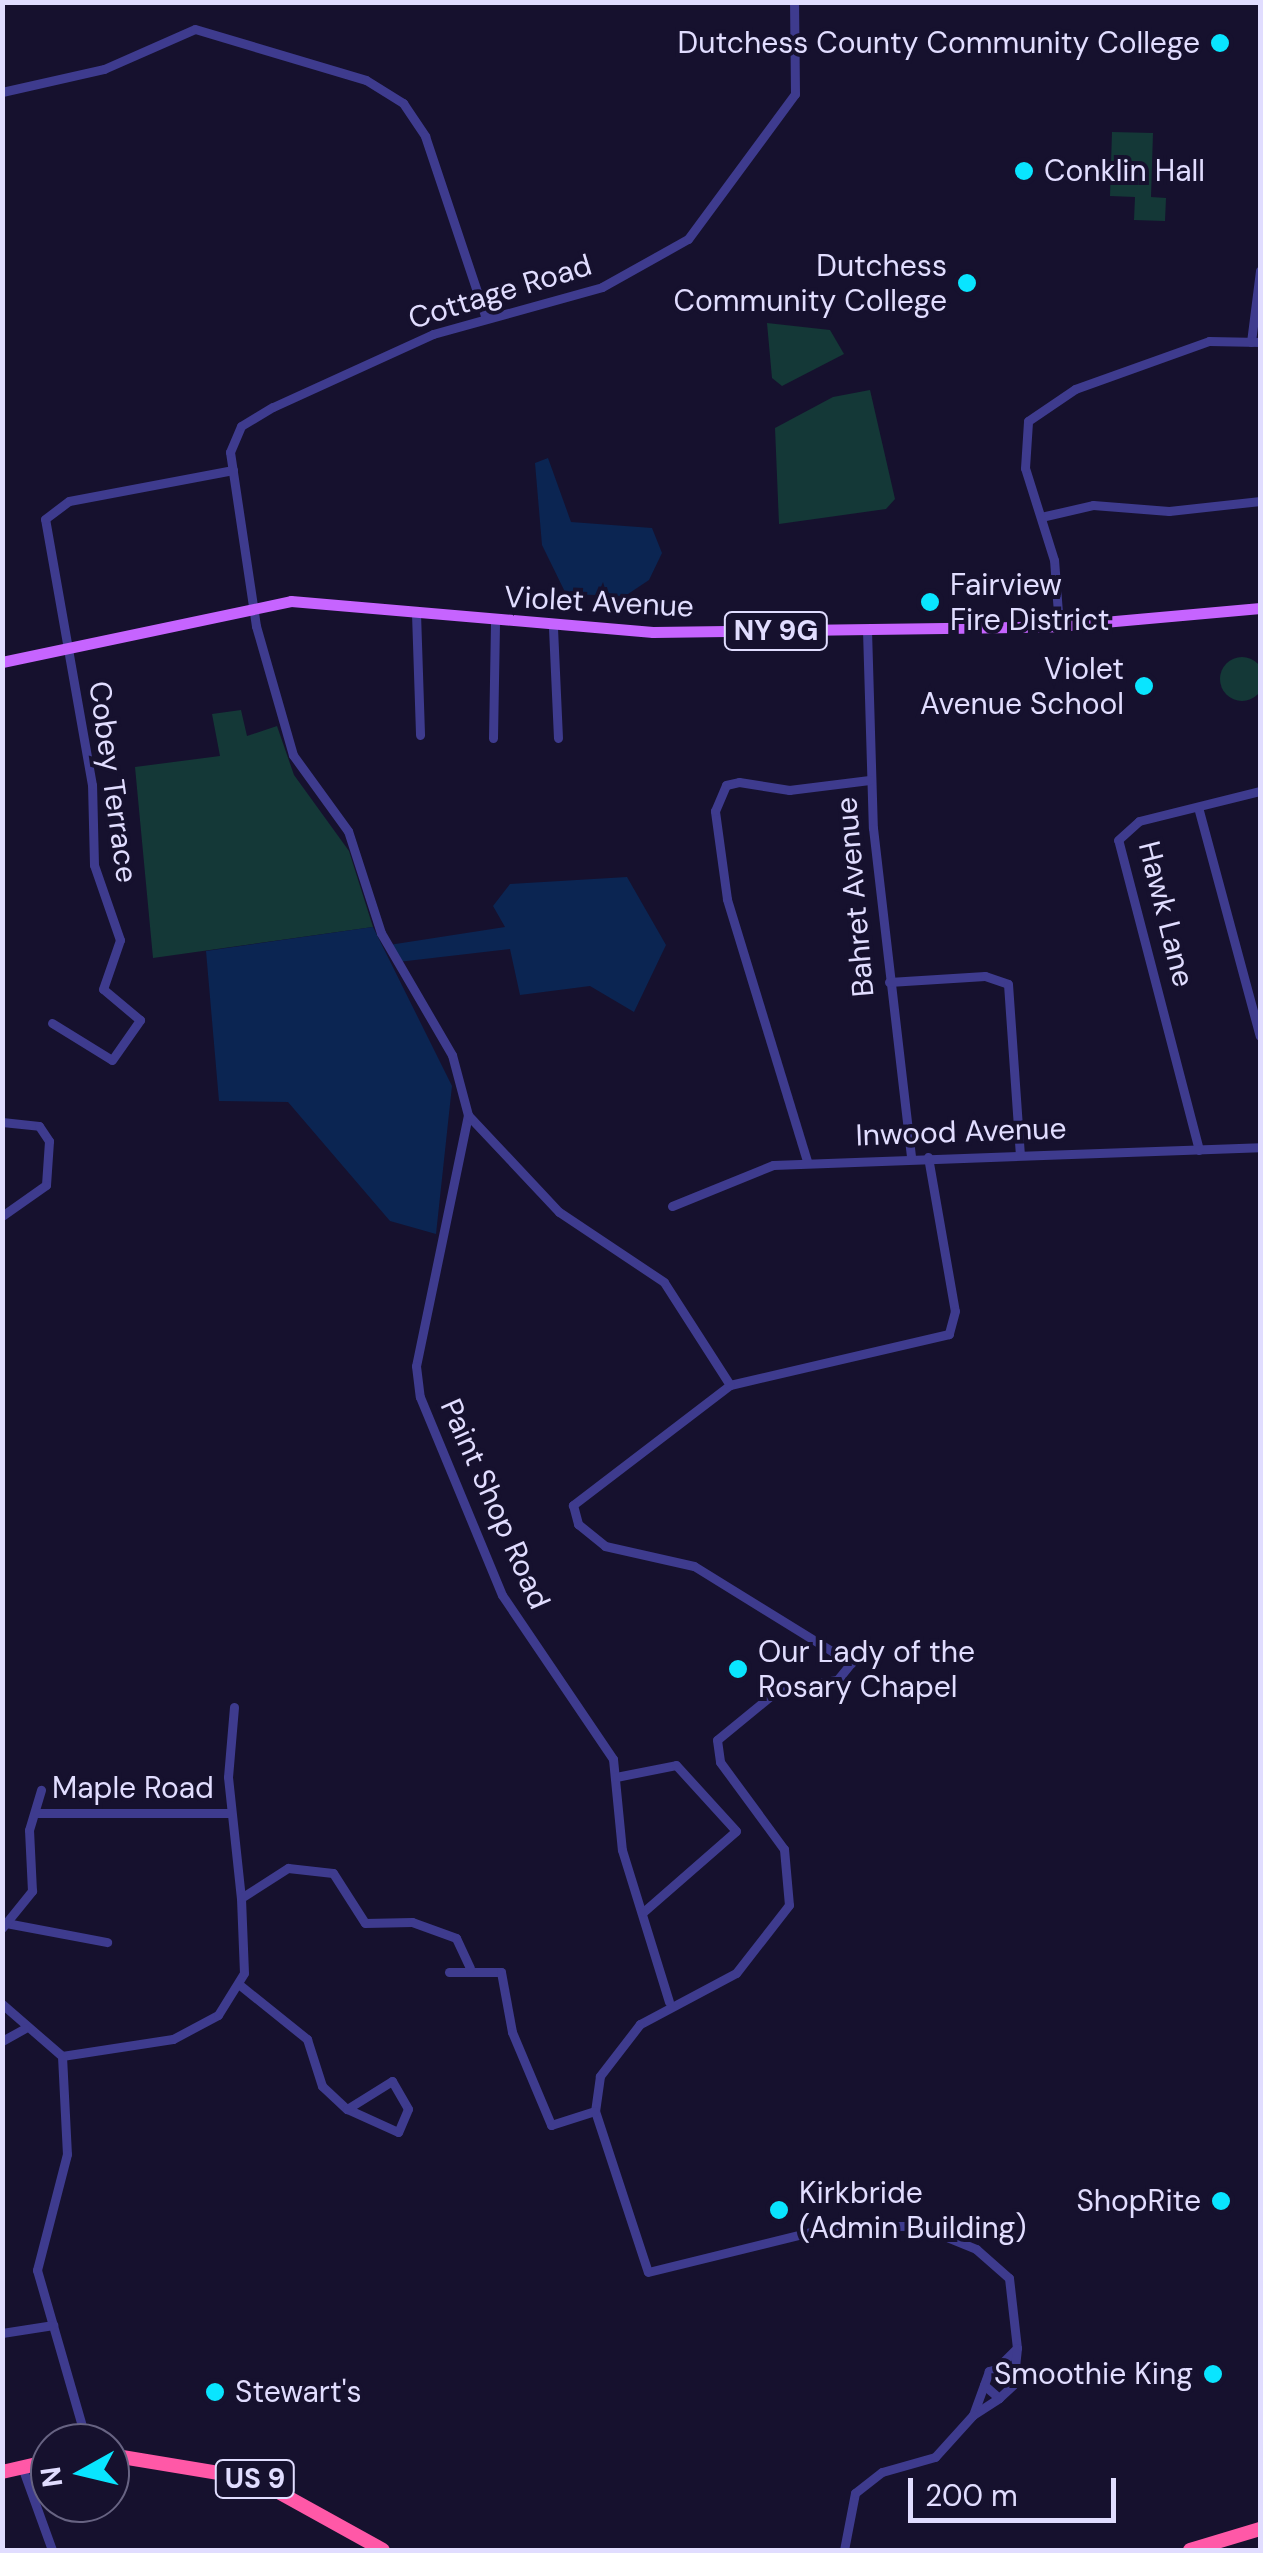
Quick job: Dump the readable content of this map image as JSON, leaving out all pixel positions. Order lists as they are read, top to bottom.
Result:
{
  "streets": {
    "highway": ["US 9"],
    "main road": ["Violet Avenue", "NY 9G"],
    "street": [
      "Cottage Road",
      "Cobey Terrace",
      "Bahret Avenue",
      "Hawk Lane",
      "Inwood Avenue",
      "Paint Shop Road",
      "Maple Road"
    ]
  },
  "crossings": [
    ["Cottage Road", "Violet Avenue"],
    ["Cottage Road", "Paint Shop Road"],
    ["Violet Avenue", "Cobey Terrace"],
    ["Violet Avenue", "Bahret Avenue"],
    ["Bahret Avenue", "Inwood Avenue"],
    ["Hawk Lane", "Inwood Avenue"]
  ],
  "places": [
    "Dutchess County Community College",
    "Conklin Hall",
    "Dutchess Community College",
    "Fairview Fire District",
    "Violet Avenue School",
    "Our Lady of the Rosary Chapel",
    "ShopRite",
    "Kirkbride (Admin Building)",
    "Smoothie King",
    "Stewart's"
  ],
  "scale_bar": "200 m",
  "north": "left"
}
